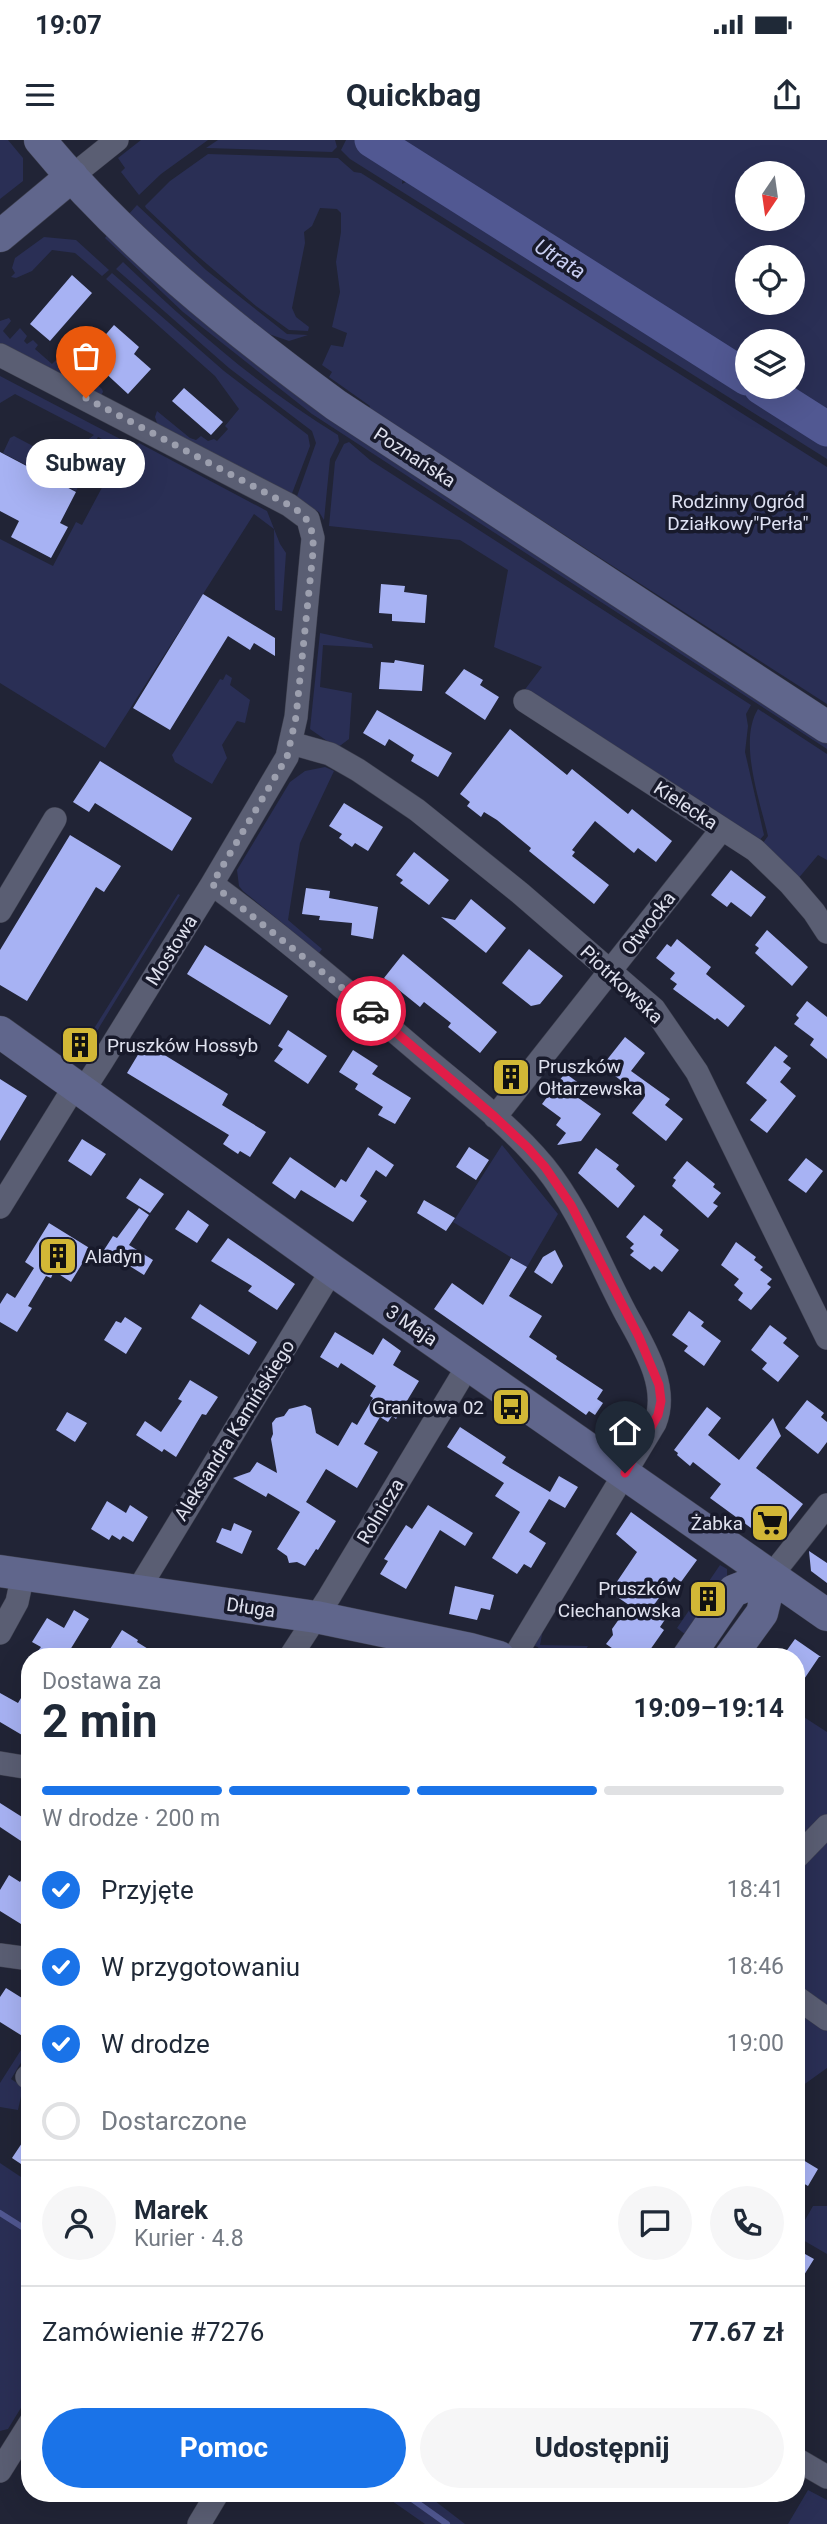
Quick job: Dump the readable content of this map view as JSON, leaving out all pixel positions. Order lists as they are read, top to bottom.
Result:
{
  "streets": {
    "street": [
      "Poznańska",
      "Kielecka",
      "Otwocka",
      "Mostowa",
      "Piotrkowska",
      "3 Maja",
      "Aleksandra Kamińskiego",
      "Rolnicza",
      "Długa"
    ]
  },
  "crossings": [
    ["Kielecka", "Otwocka"],
    ["Otwocka", "Piotrkowska"],
    ["Mostowa", "Piotrkowska"],
    ["Mostowa", "3 Maja"],
    ["3 Maja", "Aleksandra Kamińskiego"],
    ["3 Maja", "Rolnicza"],
    ["Aleksandra Kamińskiego", "Długa"],
    ["Rolnicza", "Długa"]
  ],
  "water": ["Utrata"],
  "parks": ["Rodzinny Ogród Działkowy\"Perła\""],
  "places": {
    "other": ["Subway"],
    "building": [
      "Pruszków Hossyb",
      "Pruszków Ołtarzewska",
      "Aladyn",
      "Pruszków Ciechanowska"
    ],
    "bus stop": ["Granitowa 02"],
    "supermarket": ["Żabka"]
  },
  "north": "bottom",
  "page": {
    "status": "19:07",
    "header": "Quickbag",
    "bubble": "Subway",
    "heading": ["2 min", "Dostawa za", "19:09–19:14"],
    "panel": [
      "Marek",
      "Kurier · 4.8",
      "Zamówienie #7276",
      "77.67 zł"
    ],
    "bar": "W drodze · 200 m",
    "list": [
      ["Przyjęte", "18:41"],
      ["W przygotowaniu", "18:46"],
      ["W drodze", "19:00"],
      "Dostarczone"
    ],
    "buttons": ["Pomoc", "Udostępnij"]
  }
}
